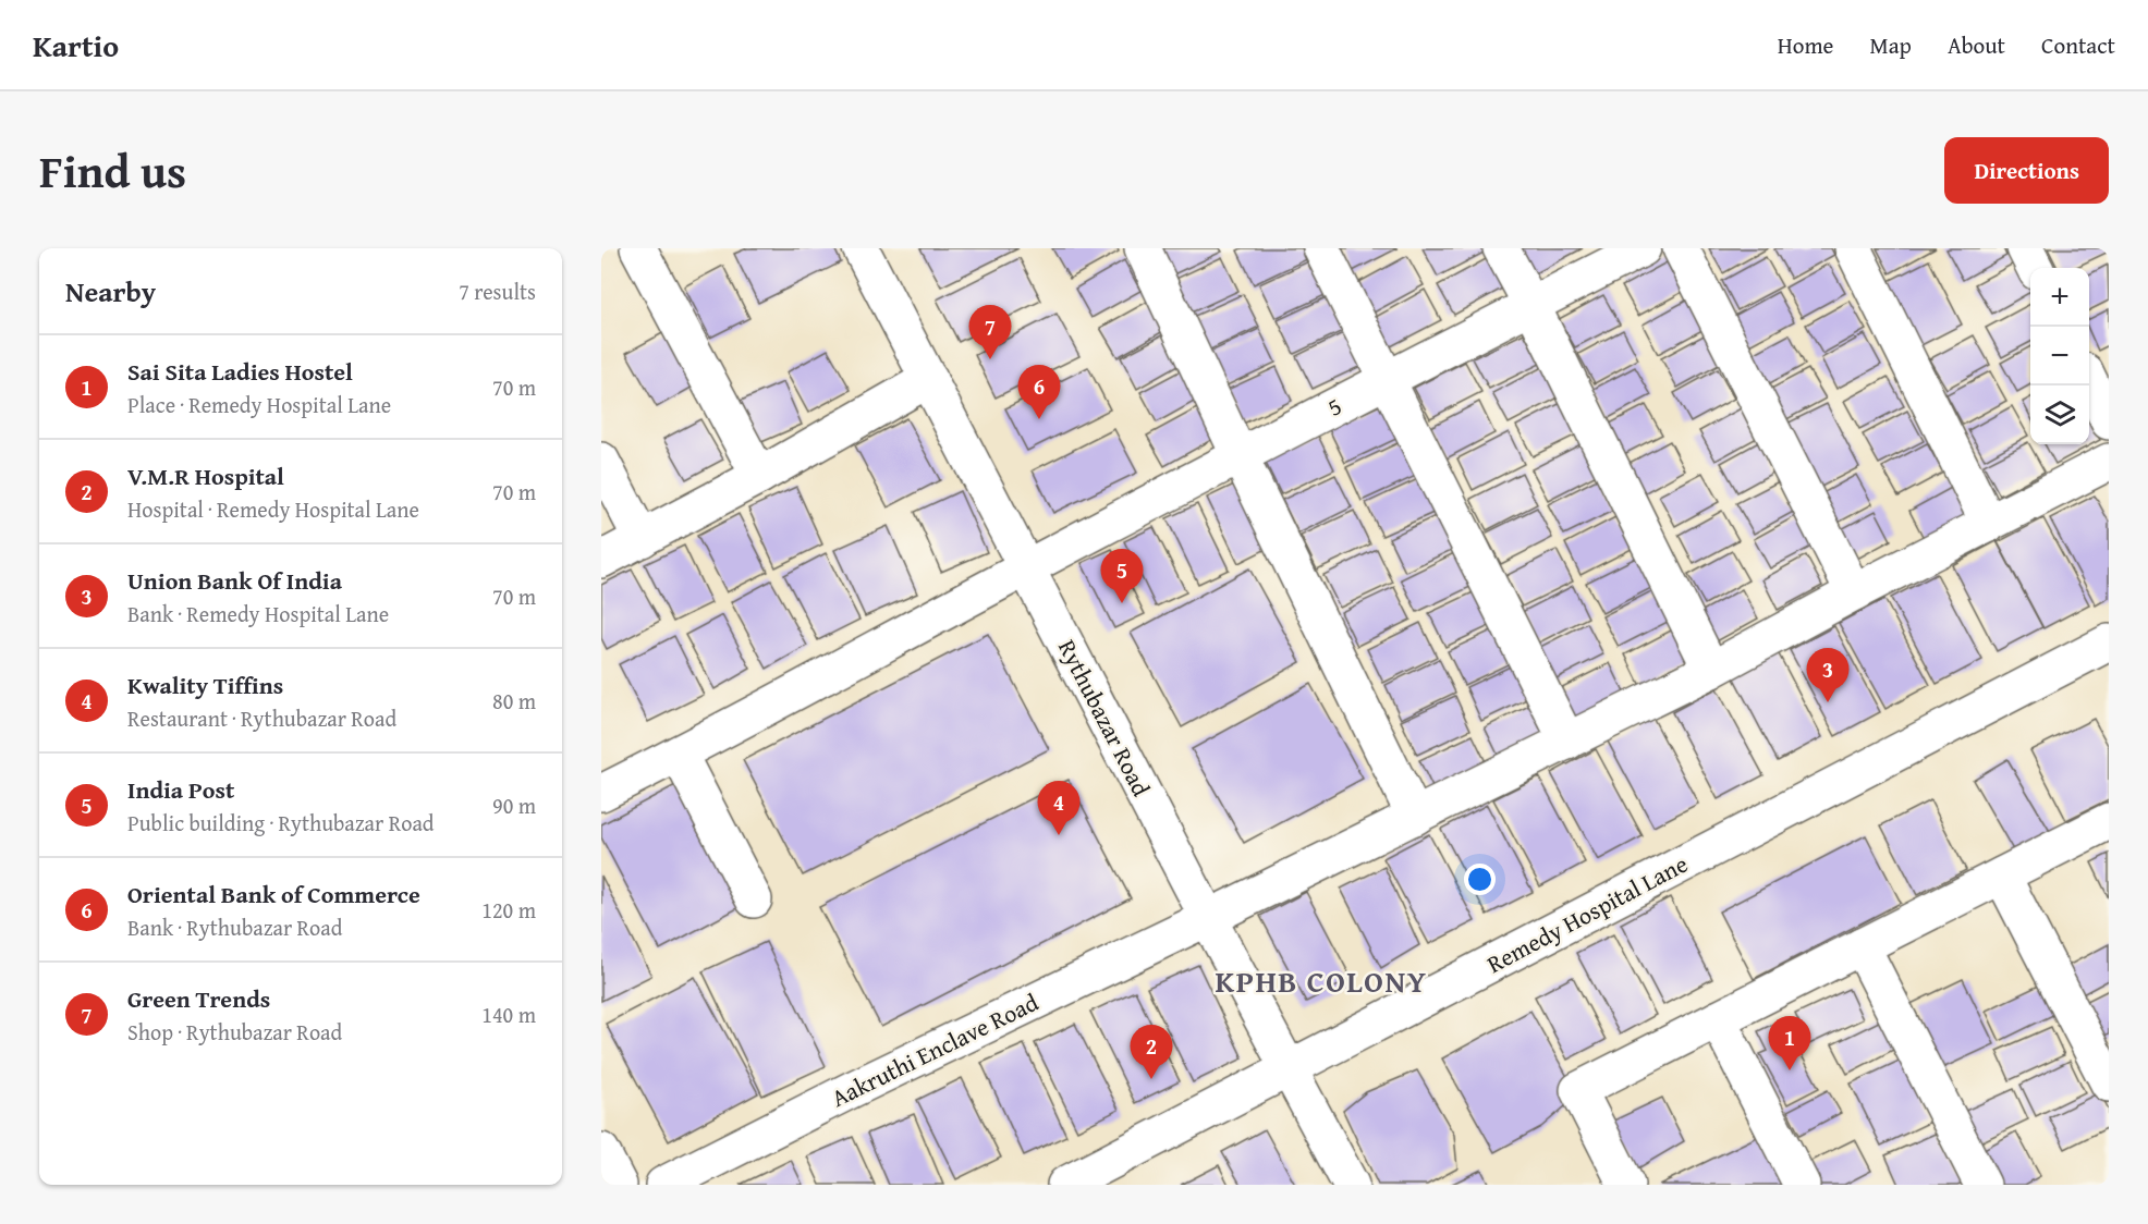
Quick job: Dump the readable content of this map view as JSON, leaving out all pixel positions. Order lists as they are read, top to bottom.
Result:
{
  "streets": {
    "street": [
      "5",
      "Rythubazar Road",
      "Remedy Hospital Lane",
      "Aakruthi Enclave Road"
    ]
  },
  "crossings": [
    ["5", "Rythubazar Road"],
    ["Rythubazar Road", "Remedy Hospital Lane"],
    ["Rythubazar Road", "Aakruthi Enclave Road"]
  ],
  "districts": ["KPHB COLONY"],
  "page": {
    "header": "Kartio",
    "nav": [
      "Home",
      "Map",
      "About",
      "Contact"
    ],
    "title": "Find us",
    "buttons": "Directions",
    "heading": ["Nearby", "7 results"],
    "map_buttons": ["+", "−"],
    "pins": [
      "7",
      "6",
      "5",
      "3",
      "4",
      "1",
      "2"
    ],
    "list": [
      {
        "mark": "1",
        "name": "Sai Sita Ladies Hostel",
        "note": "Place · Remedy Hospital Lane",
        "value": "70 m"
      },
      {
        "mark": "2",
        "name": "V.M.R Hospital",
        "note": "Hospital · Remedy Hospital Lane",
        "value": "70 m"
      },
      {
        "mark": "3",
        "name": "Union Bank Of India",
        "note": "Bank · Remedy Hospital Lane",
        "value": "70 m"
      },
      {
        "mark": "4",
        "name": "Kwality Tiffins",
        "note": "Restaurant · Rythubazar Road",
        "value": "80 m"
      },
      {
        "mark": "5",
        "name": "India Post",
        "note": "Public building · Rythubazar Road",
        "value": "90 m"
      },
      {
        "mark": "6",
        "name": "Oriental Bank of Commerce",
        "note": "Bank · Rythubazar Road",
        "value": "120 m"
      },
      {
        "mark": "7",
        "name": "Green Trends",
        "note": "Shop · Rythubazar Road",
        "value": "140 m"
      }
    ]
  }
}
